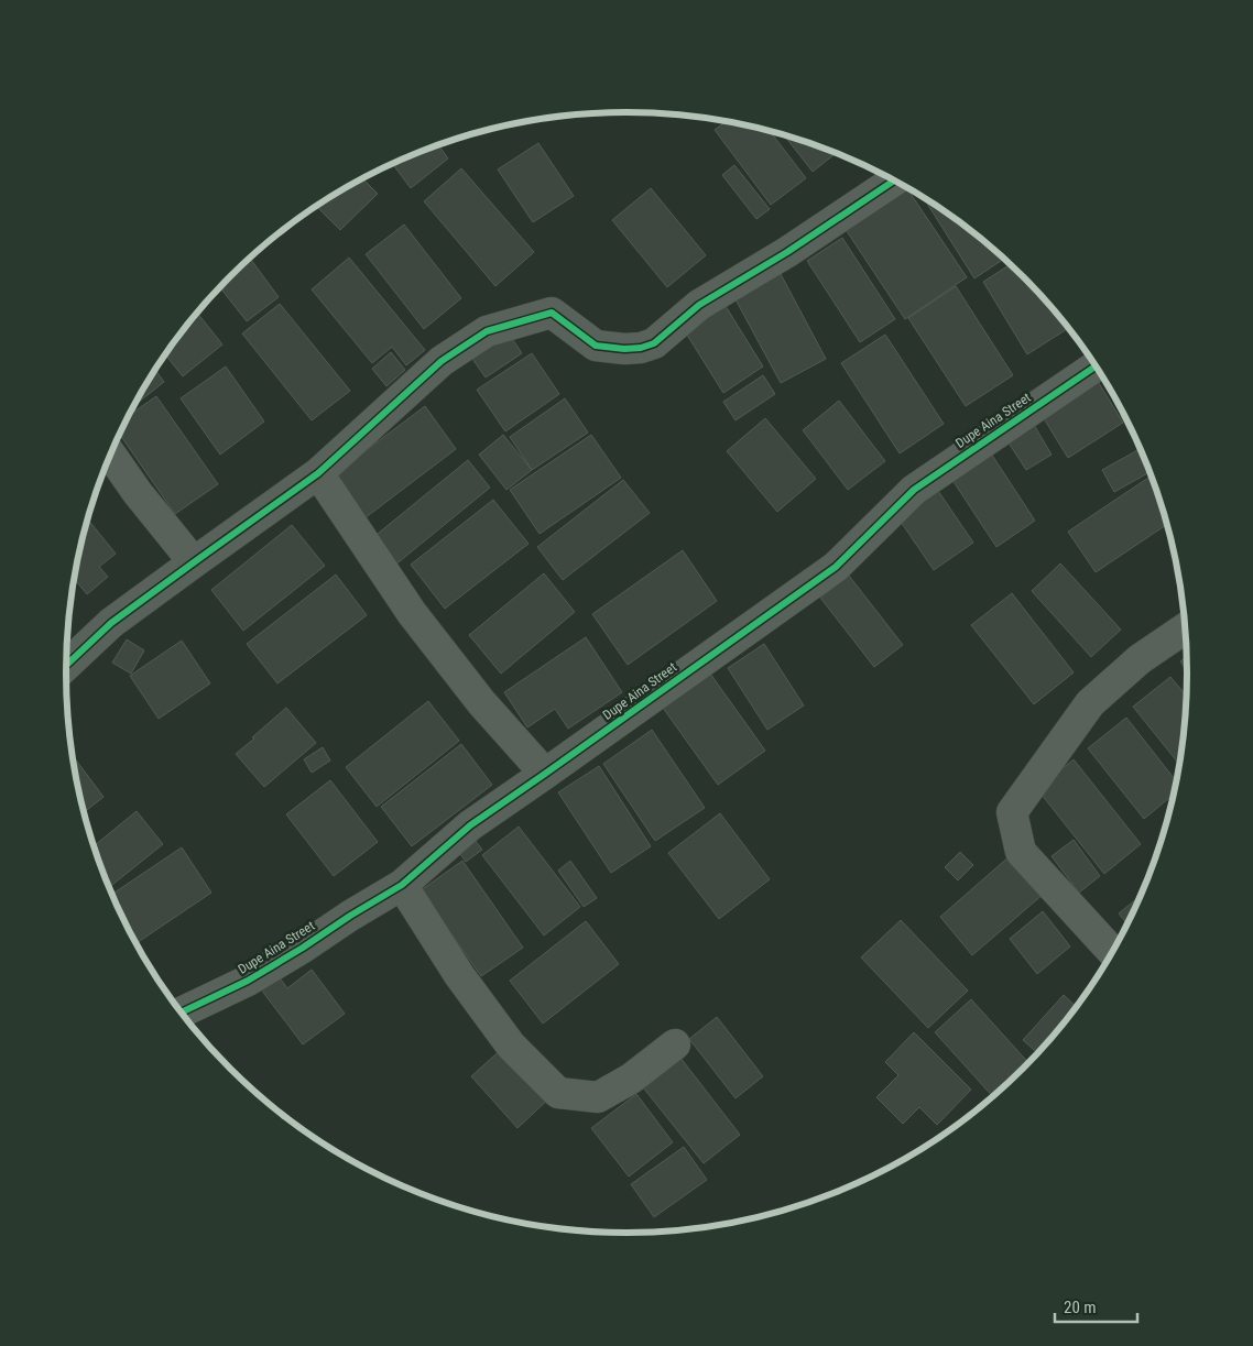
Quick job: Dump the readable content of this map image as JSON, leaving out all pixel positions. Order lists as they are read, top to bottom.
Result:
{
  "streets": {
    "street": ["Dupe Aina Street"]
  },
  "scale_bar": "20 m"
}
